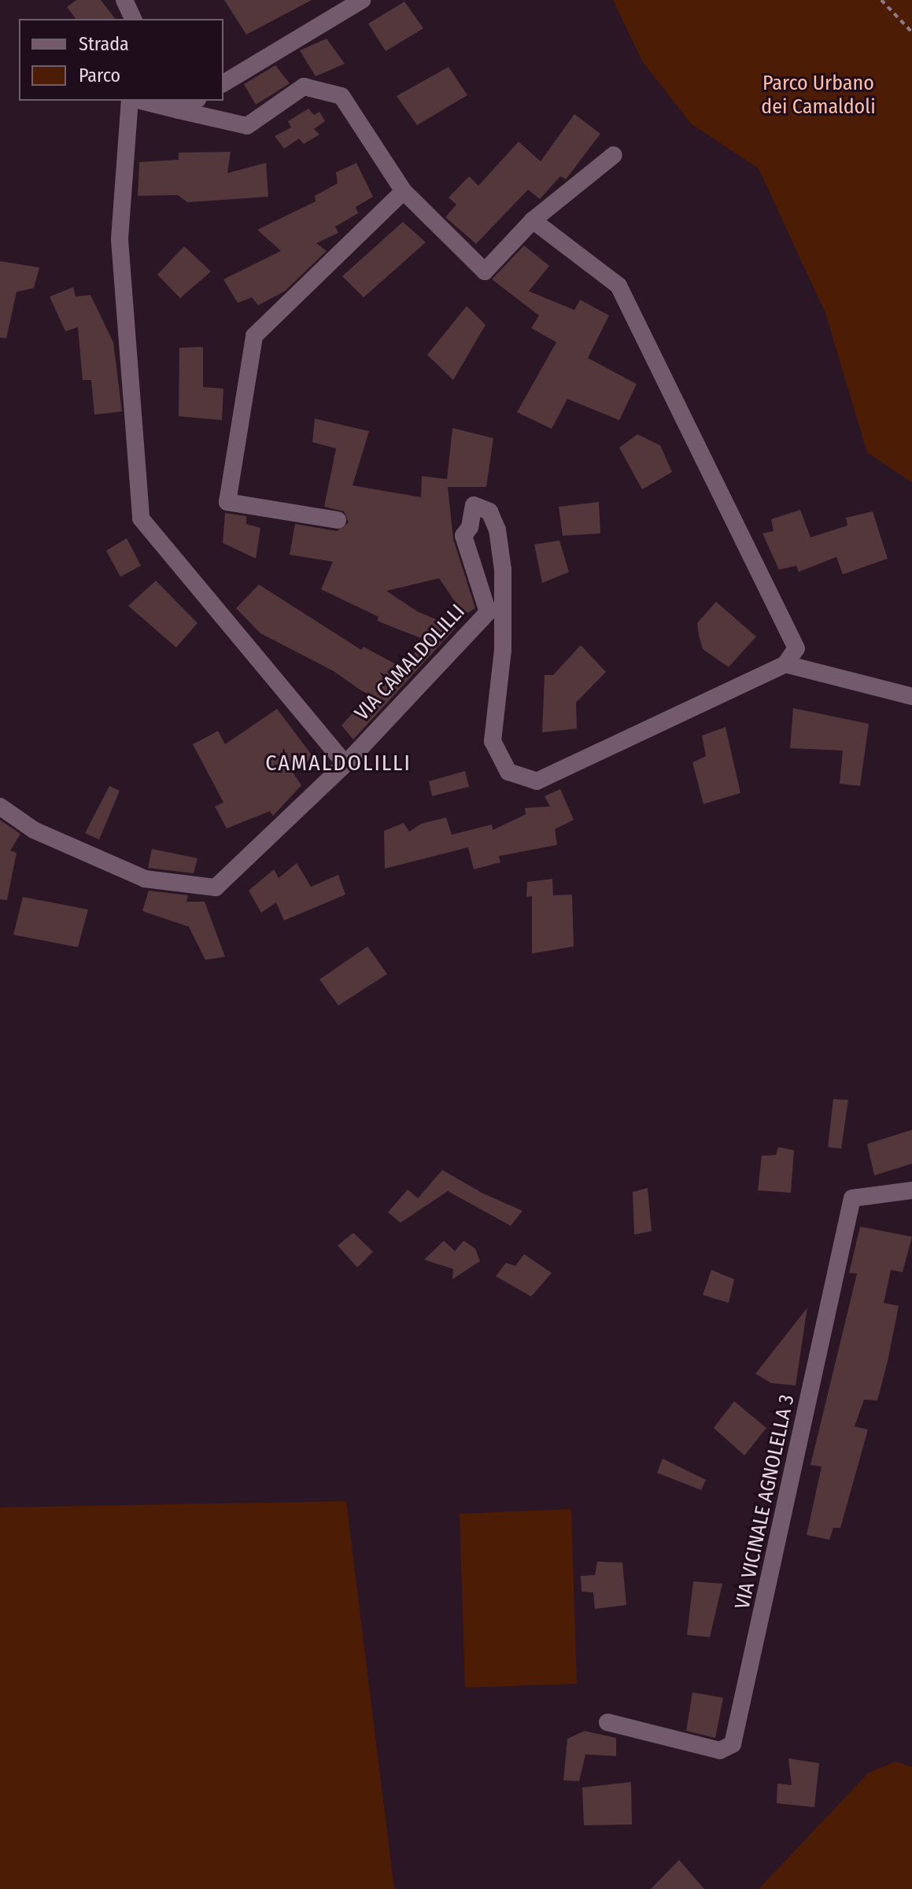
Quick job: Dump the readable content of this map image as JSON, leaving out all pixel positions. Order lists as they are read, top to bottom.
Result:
{
  "streets": {
    "street": ["VIA CAMALDOLILLI", "VIA VICINALE AGNOLELLA 3"]
  },
  "districts": ["CAMALDOLILLI"],
  "parks": ["Parco Urbano dei Camaldoli"],
  "legend": ["Strada", "Parco"]
}
